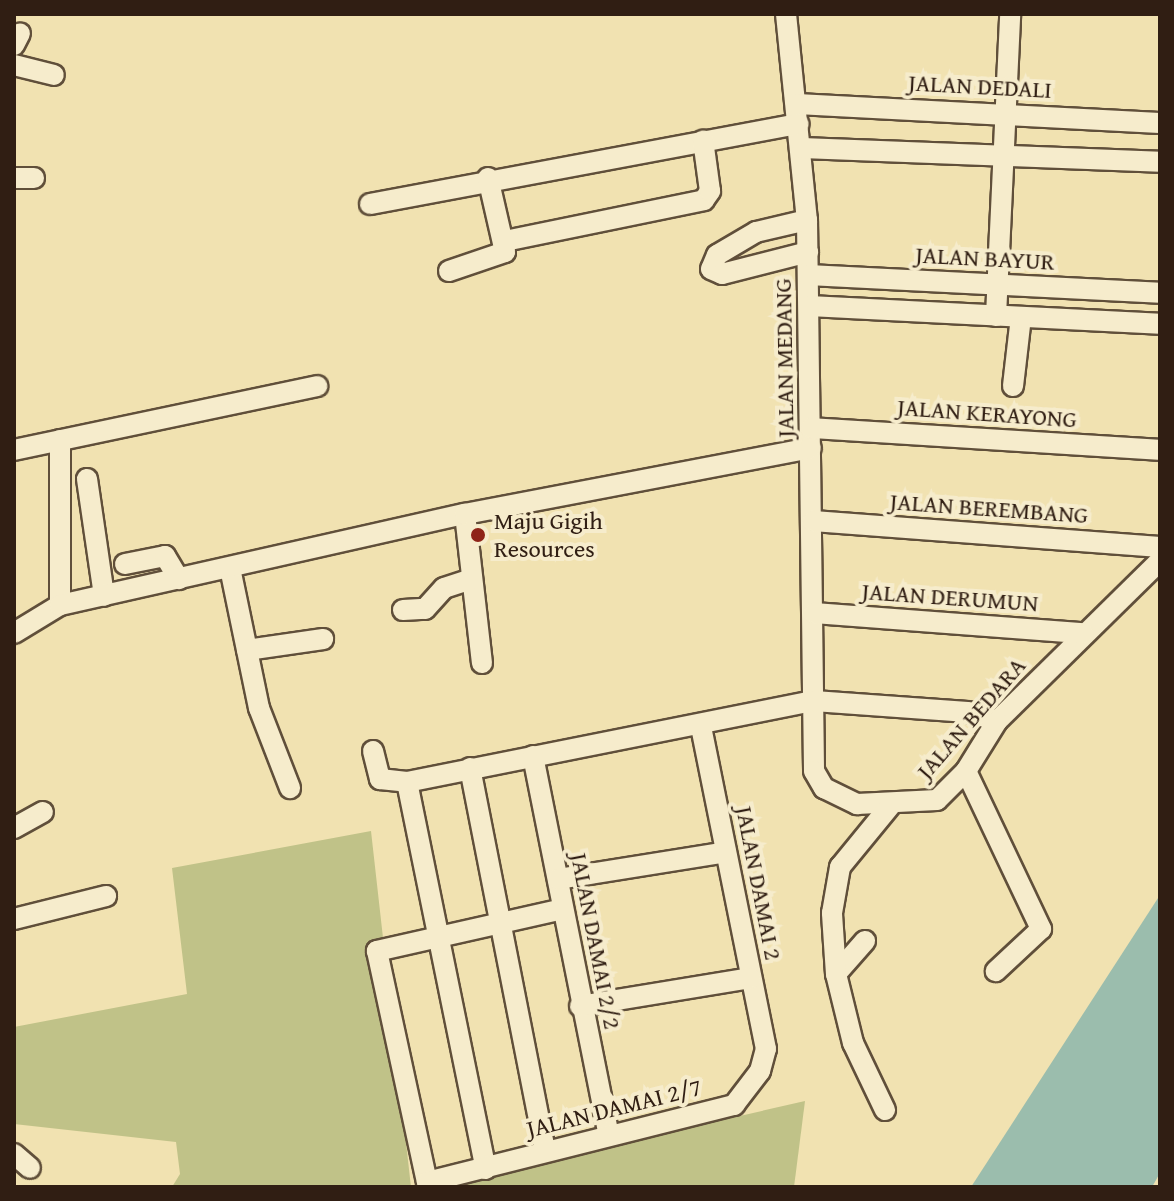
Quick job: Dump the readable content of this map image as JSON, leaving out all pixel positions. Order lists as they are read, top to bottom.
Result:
{
  "streets": {
    "street": [
      "JALAN DEDALI",
      "JALAN BAYUR",
      "JALAN MEDANG",
      "JALAN KERAYONG",
      "JALAN BEREMBANG",
      "JALAN DERUMUN",
      "JALAN BEDARA",
      "JALAN DAMAI 2",
      "JALAN DAMAI 2/2",
      "JALAN DAMAI 2/7"
    ]
  },
  "crossings": [
    ["JALAN DEDALI", "JALAN MEDANG"],
    ["JALAN BAYUR", "JALAN MEDANG"],
    ["JALAN MEDANG", "JALAN KERAYONG"],
    ["JALAN MEDANG", "JALAN BEREMBANG"],
    ["JALAN MEDANG", "JALAN DERUMUN"],
    ["JALAN MEDANG", "JALAN BEDARA"],
    ["JALAN DERUMUN", "JALAN BEDARA"],
    ["JALAN DAMAI 2", "JALAN DAMAI 2/7"],
    ["JALAN DAMAI 2/2", "JALAN DAMAI 2/7"]
  ],
  "places": ["Maju Gigih Resources"]
}
